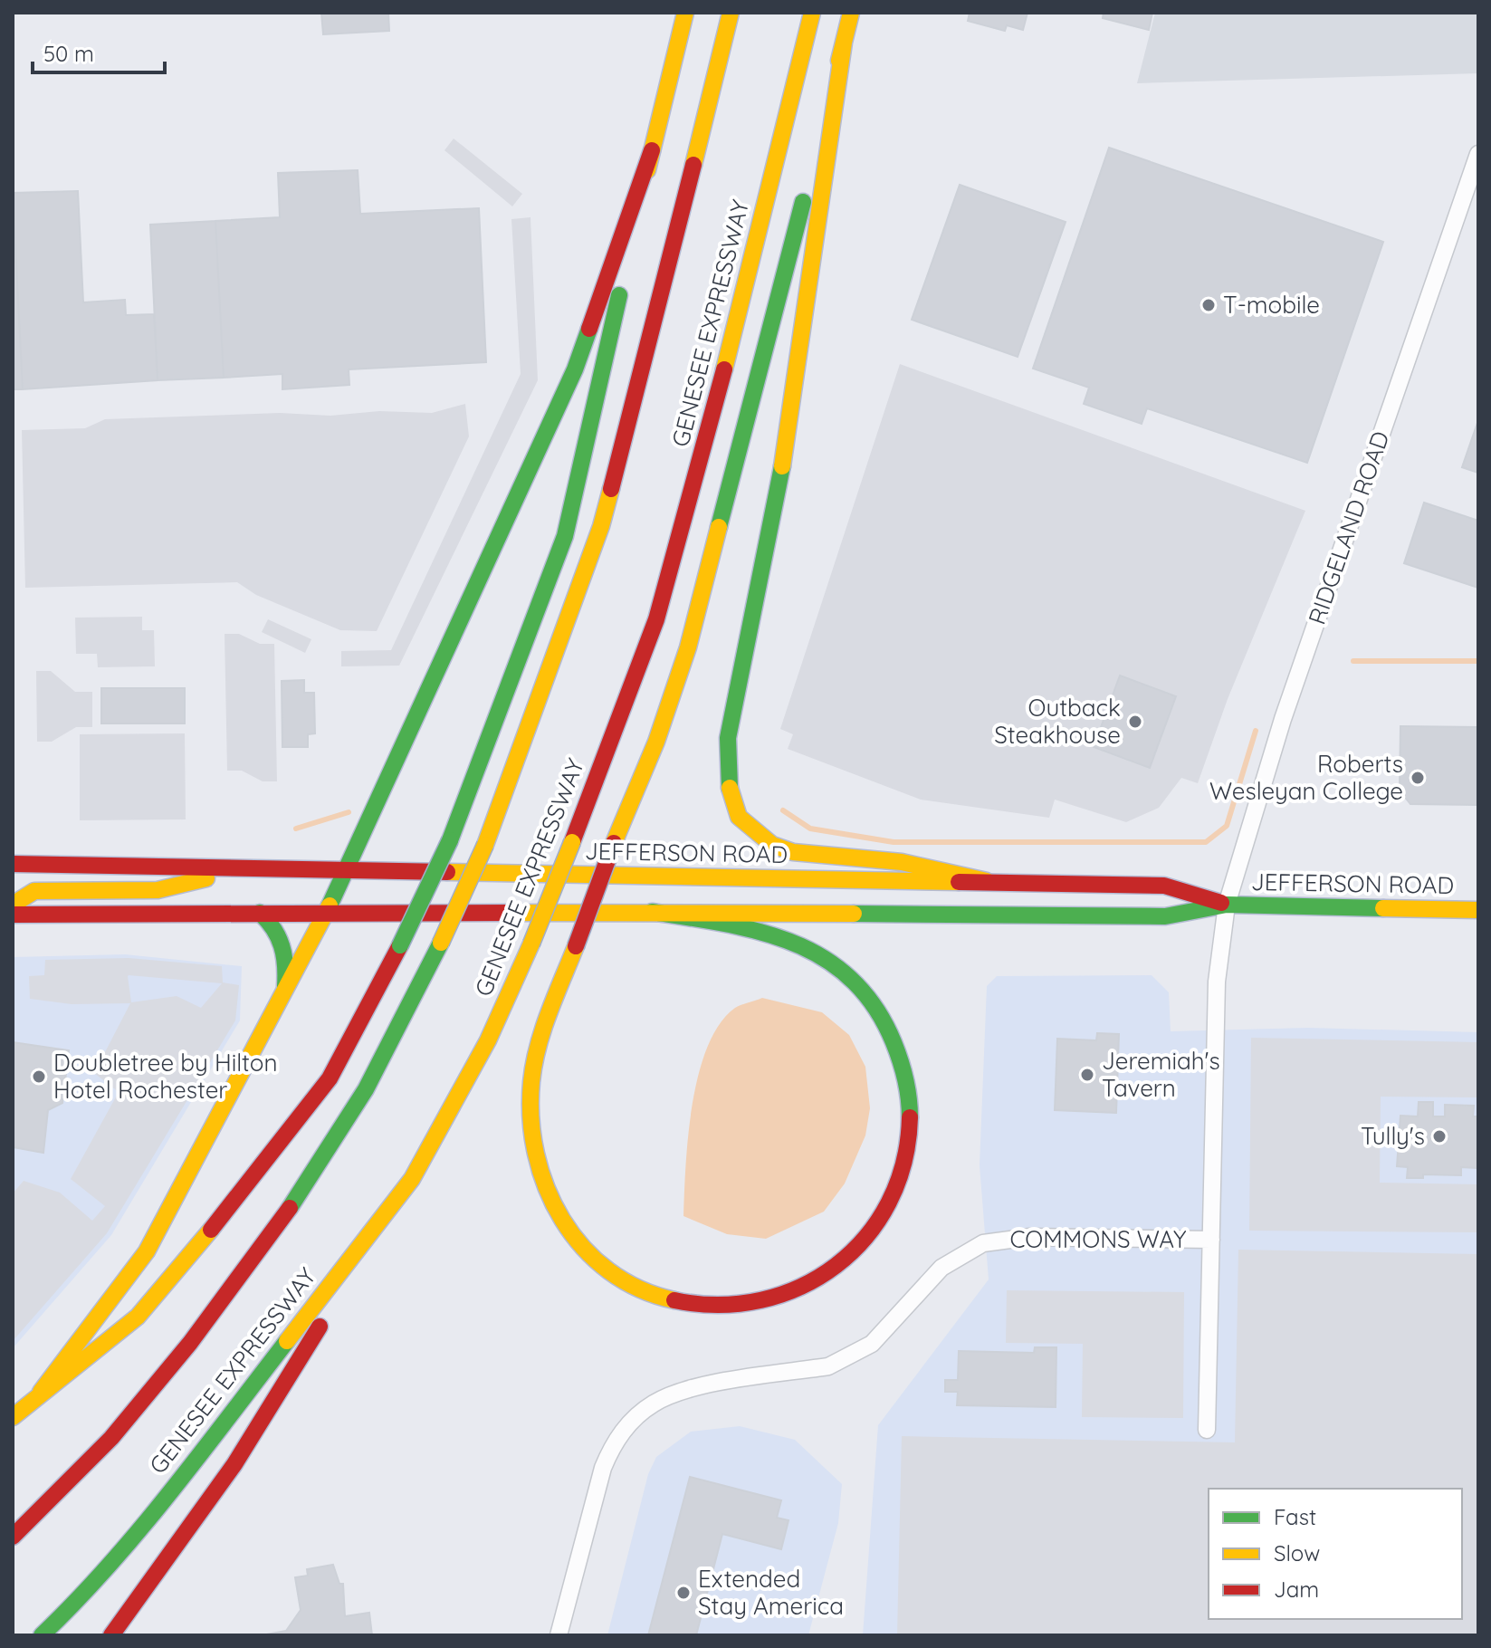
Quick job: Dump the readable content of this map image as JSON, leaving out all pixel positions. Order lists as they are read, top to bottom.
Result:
{
  "streets": {
    "main road": ["GENESEE EXPRESSWAY", "JEFFERSON ROAD"],
    "street": ["RIDGELAND ROAD", "COMMONS WAY"]
  },
  "crossings": [
    ["RIDGELAND ROAD", "JEFFERSON ROAD"],
    ["RIDGELAND ROAD", "COMMONS WAY"],
    ["JEFFERSON ROAD", "COMMONS WAY"]
  ],
  "places": [
    "T-mobile",
    "Outback Steakhouse",
    "Roberts Wesleyan College",
    "Jeremiah's Tavern",
    "Doubletree by Hilton Hotel Rochester",
    "Tully's",
    "Extended Stay America"
  ],
  "legend": ["Fast", "Slow", "Jam"],
  "scale_bar": "50 m"
}
